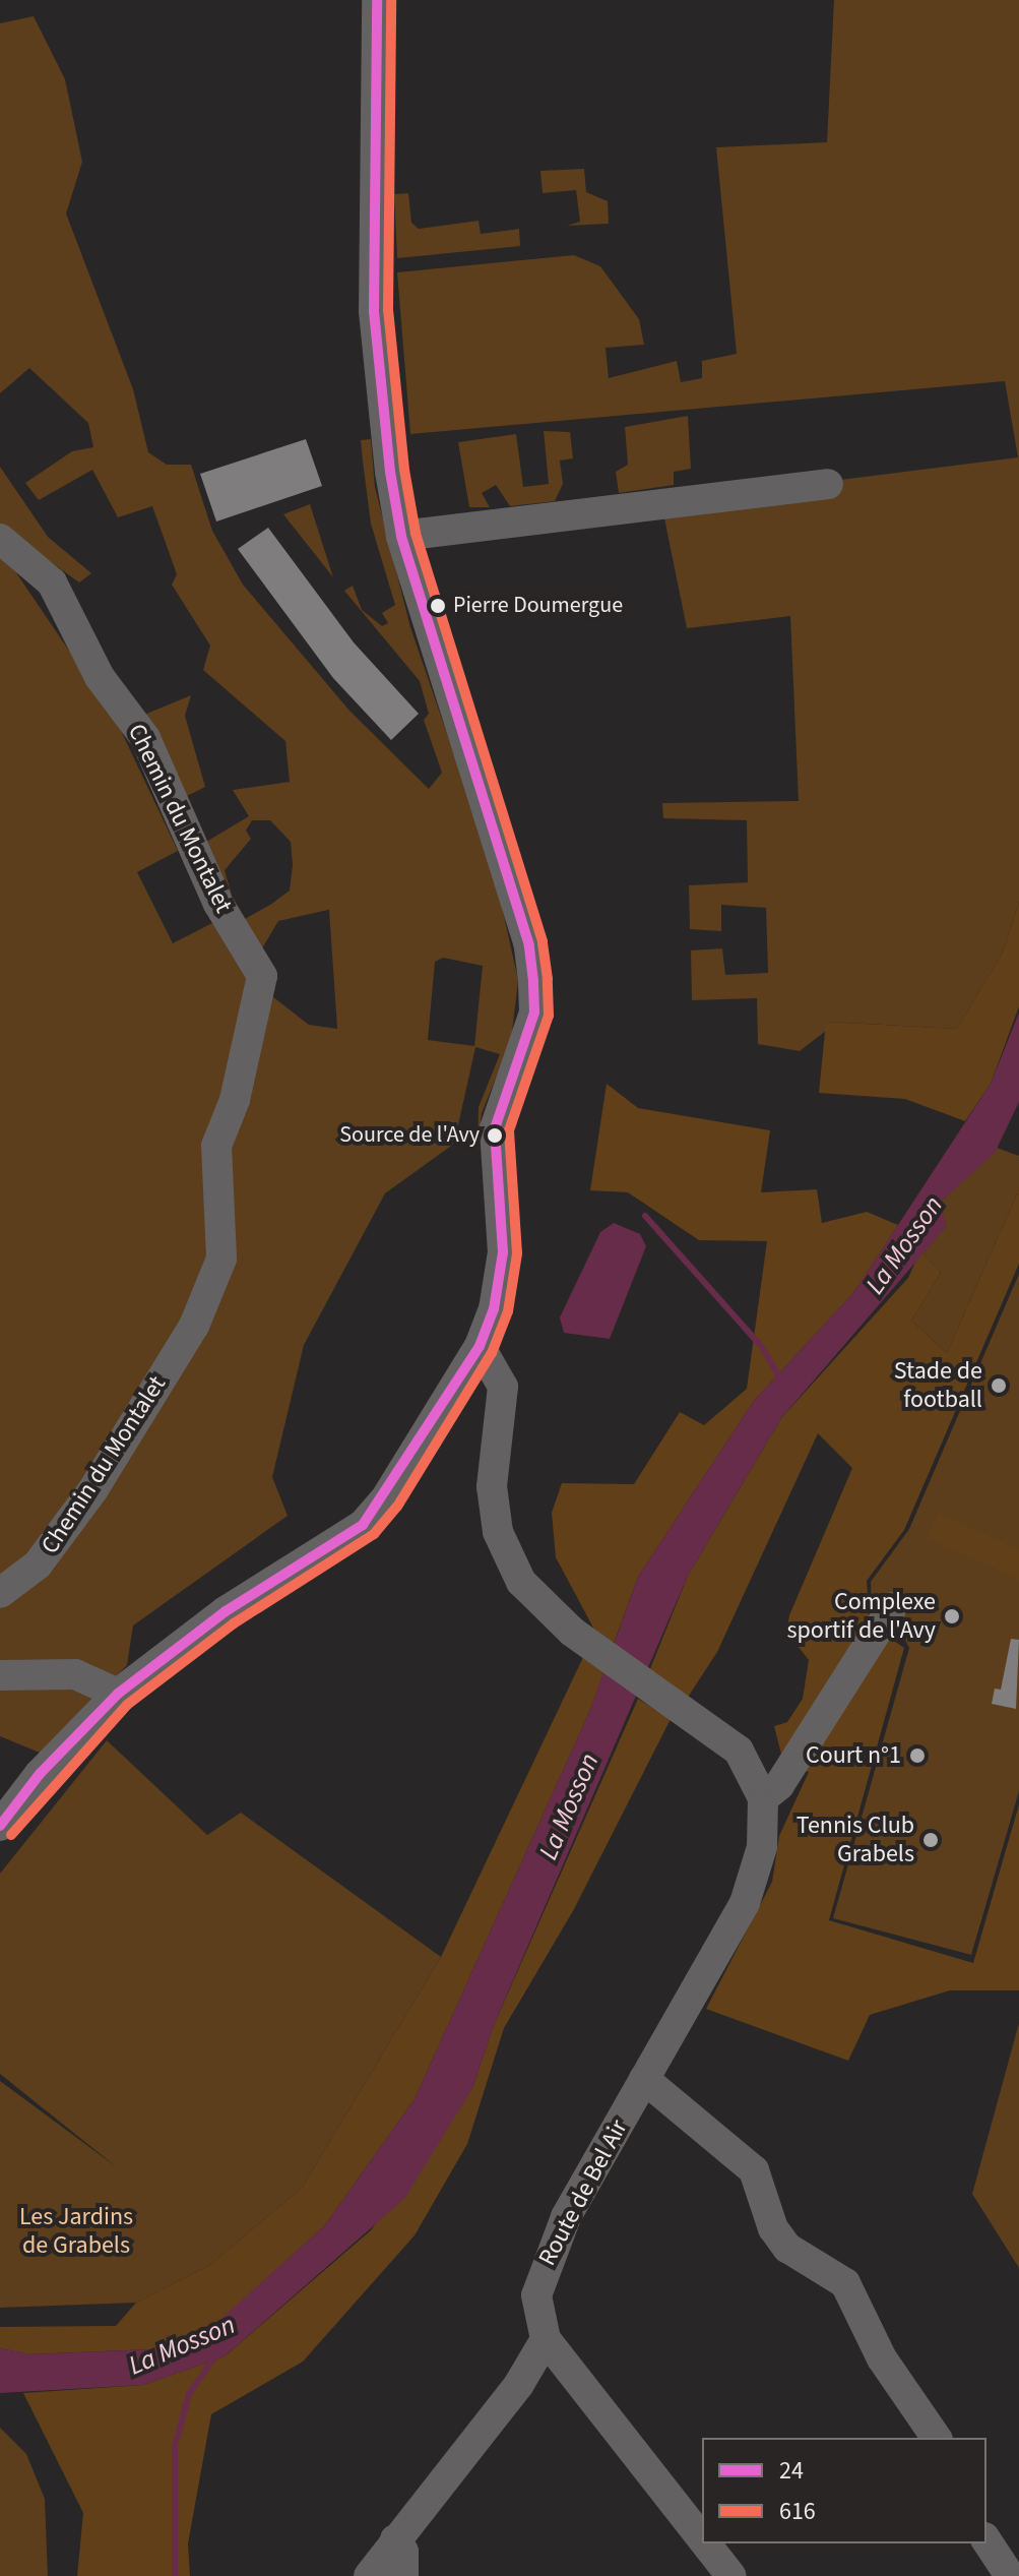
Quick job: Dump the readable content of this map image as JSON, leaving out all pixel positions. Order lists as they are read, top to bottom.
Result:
{
  "streets": {
    "street": ["Chemin du Montalet", "Route de Bel Air"]
  },
  "water": ["La Mosson"],
  "parks": ["Les Jardins de Grabels"],
  "places": [
    "Pierre Doumergue",
    "Source de l'Avy",
    "Stade de football",
    "Complexe sportif de l'Avy",
    "Court n°1",
    "Tennis Club Grabels"
  ],
  "lines": ["transit line 24", "transit line 616"],
  "legend": ["24", "616"]
}
